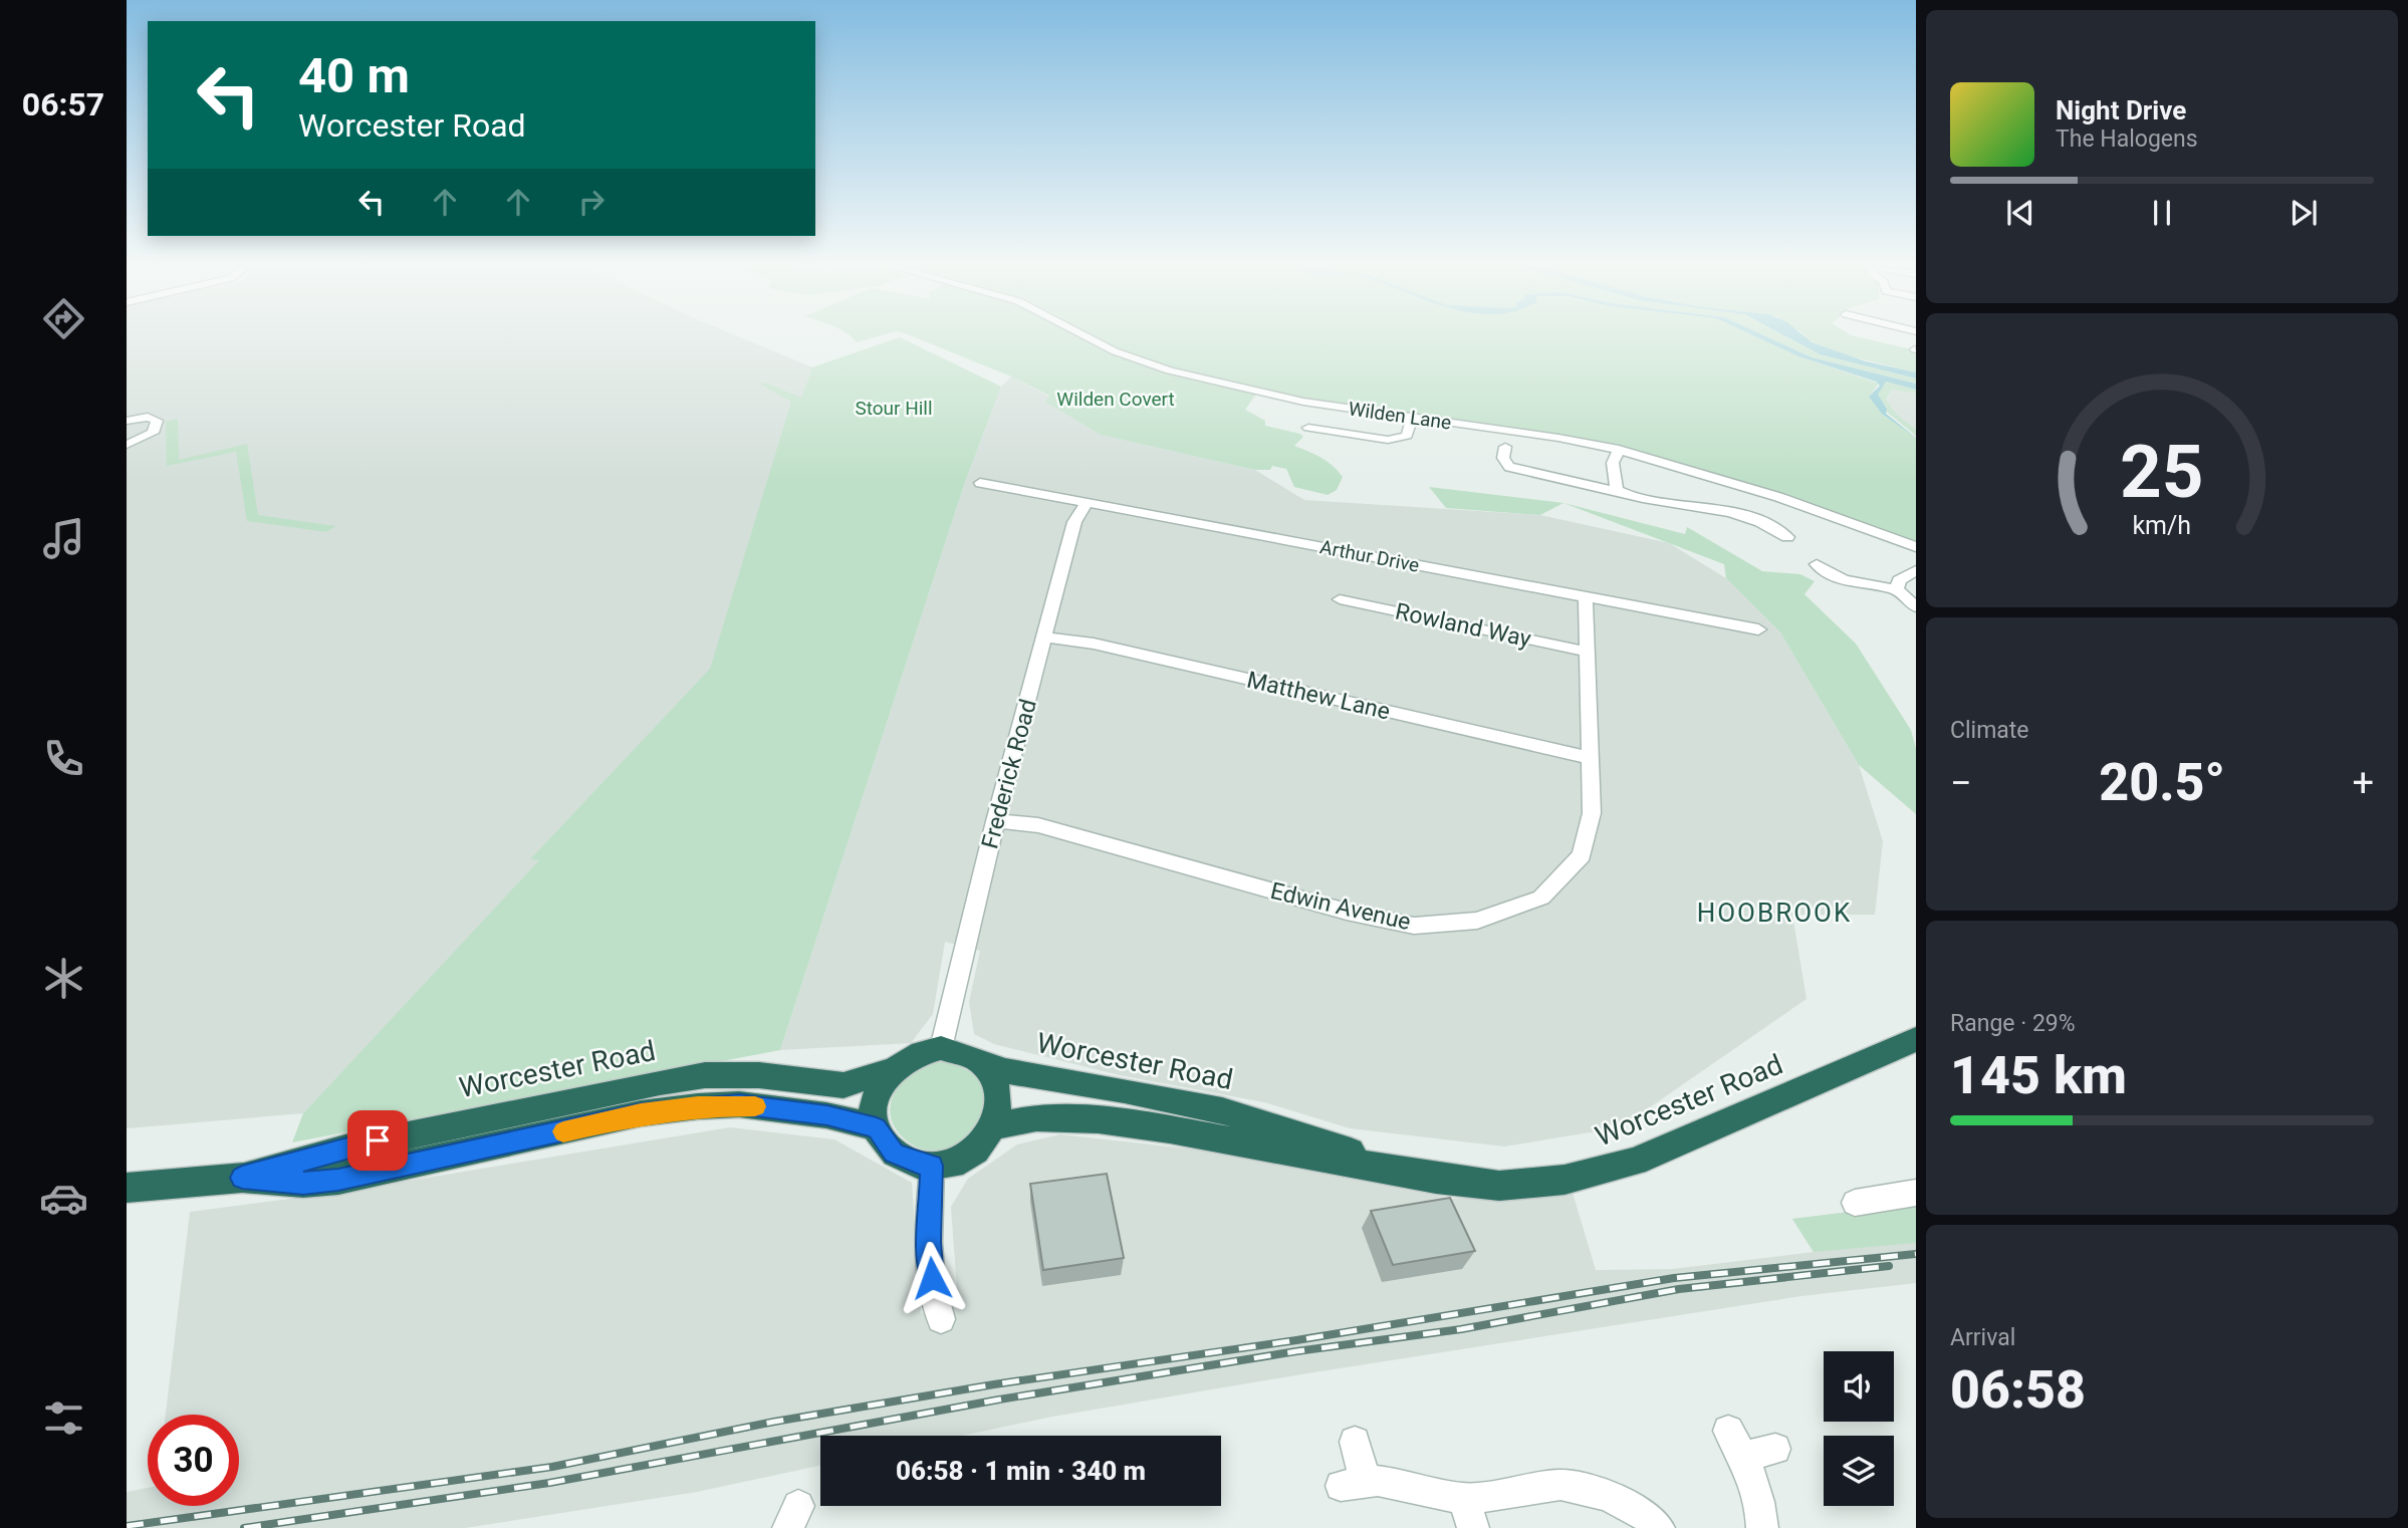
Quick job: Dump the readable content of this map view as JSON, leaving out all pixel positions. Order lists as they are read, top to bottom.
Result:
{
  "streets": {
    "highway": ["Worcester Road"],
    "street": [
      "Wilden Lane",
      "Arthur Drive",
      "Rowland Way",
      "Matthew Lane",
      "Frederick Road",
      "Edwin Avenue"
    ]
  },
  "crossings": [
    ["Arthur Drive", "Frederick Road"],
    ["Arthur Drive", "Edwin Avenue"],
    ["Rowland Way", "Edwin Avenue"],
    ["Matthew Lane", "Frederick Road"],
    ["Matthew Lane", "Edwin Avenue"],
    ["Frederick Road", "Edwin Avenue"],
    ["Frederick Road", "Worcester Road"]
  ],
  "districts": ["HOOBROOK"],
  "parks": ["Wilden Covert", "Stour Hill"],
  "page": {
    "tabs": "06:57",
    "turn": ["40 m", "Worcester Road"],
    "song": ["Night Drive", "The Halogens"],
    "tile": [
      "Climate",
      ["Range · 29%", "145 km"],
      ["Arrival", "06:58"]
    ],
    "heat": ["−", "20.5°", "+"],
    "limit": "30",
    "trip": "06:58 · 1 min · 340 m",
    "gauge": ["25", "km/h"]
  }
}
